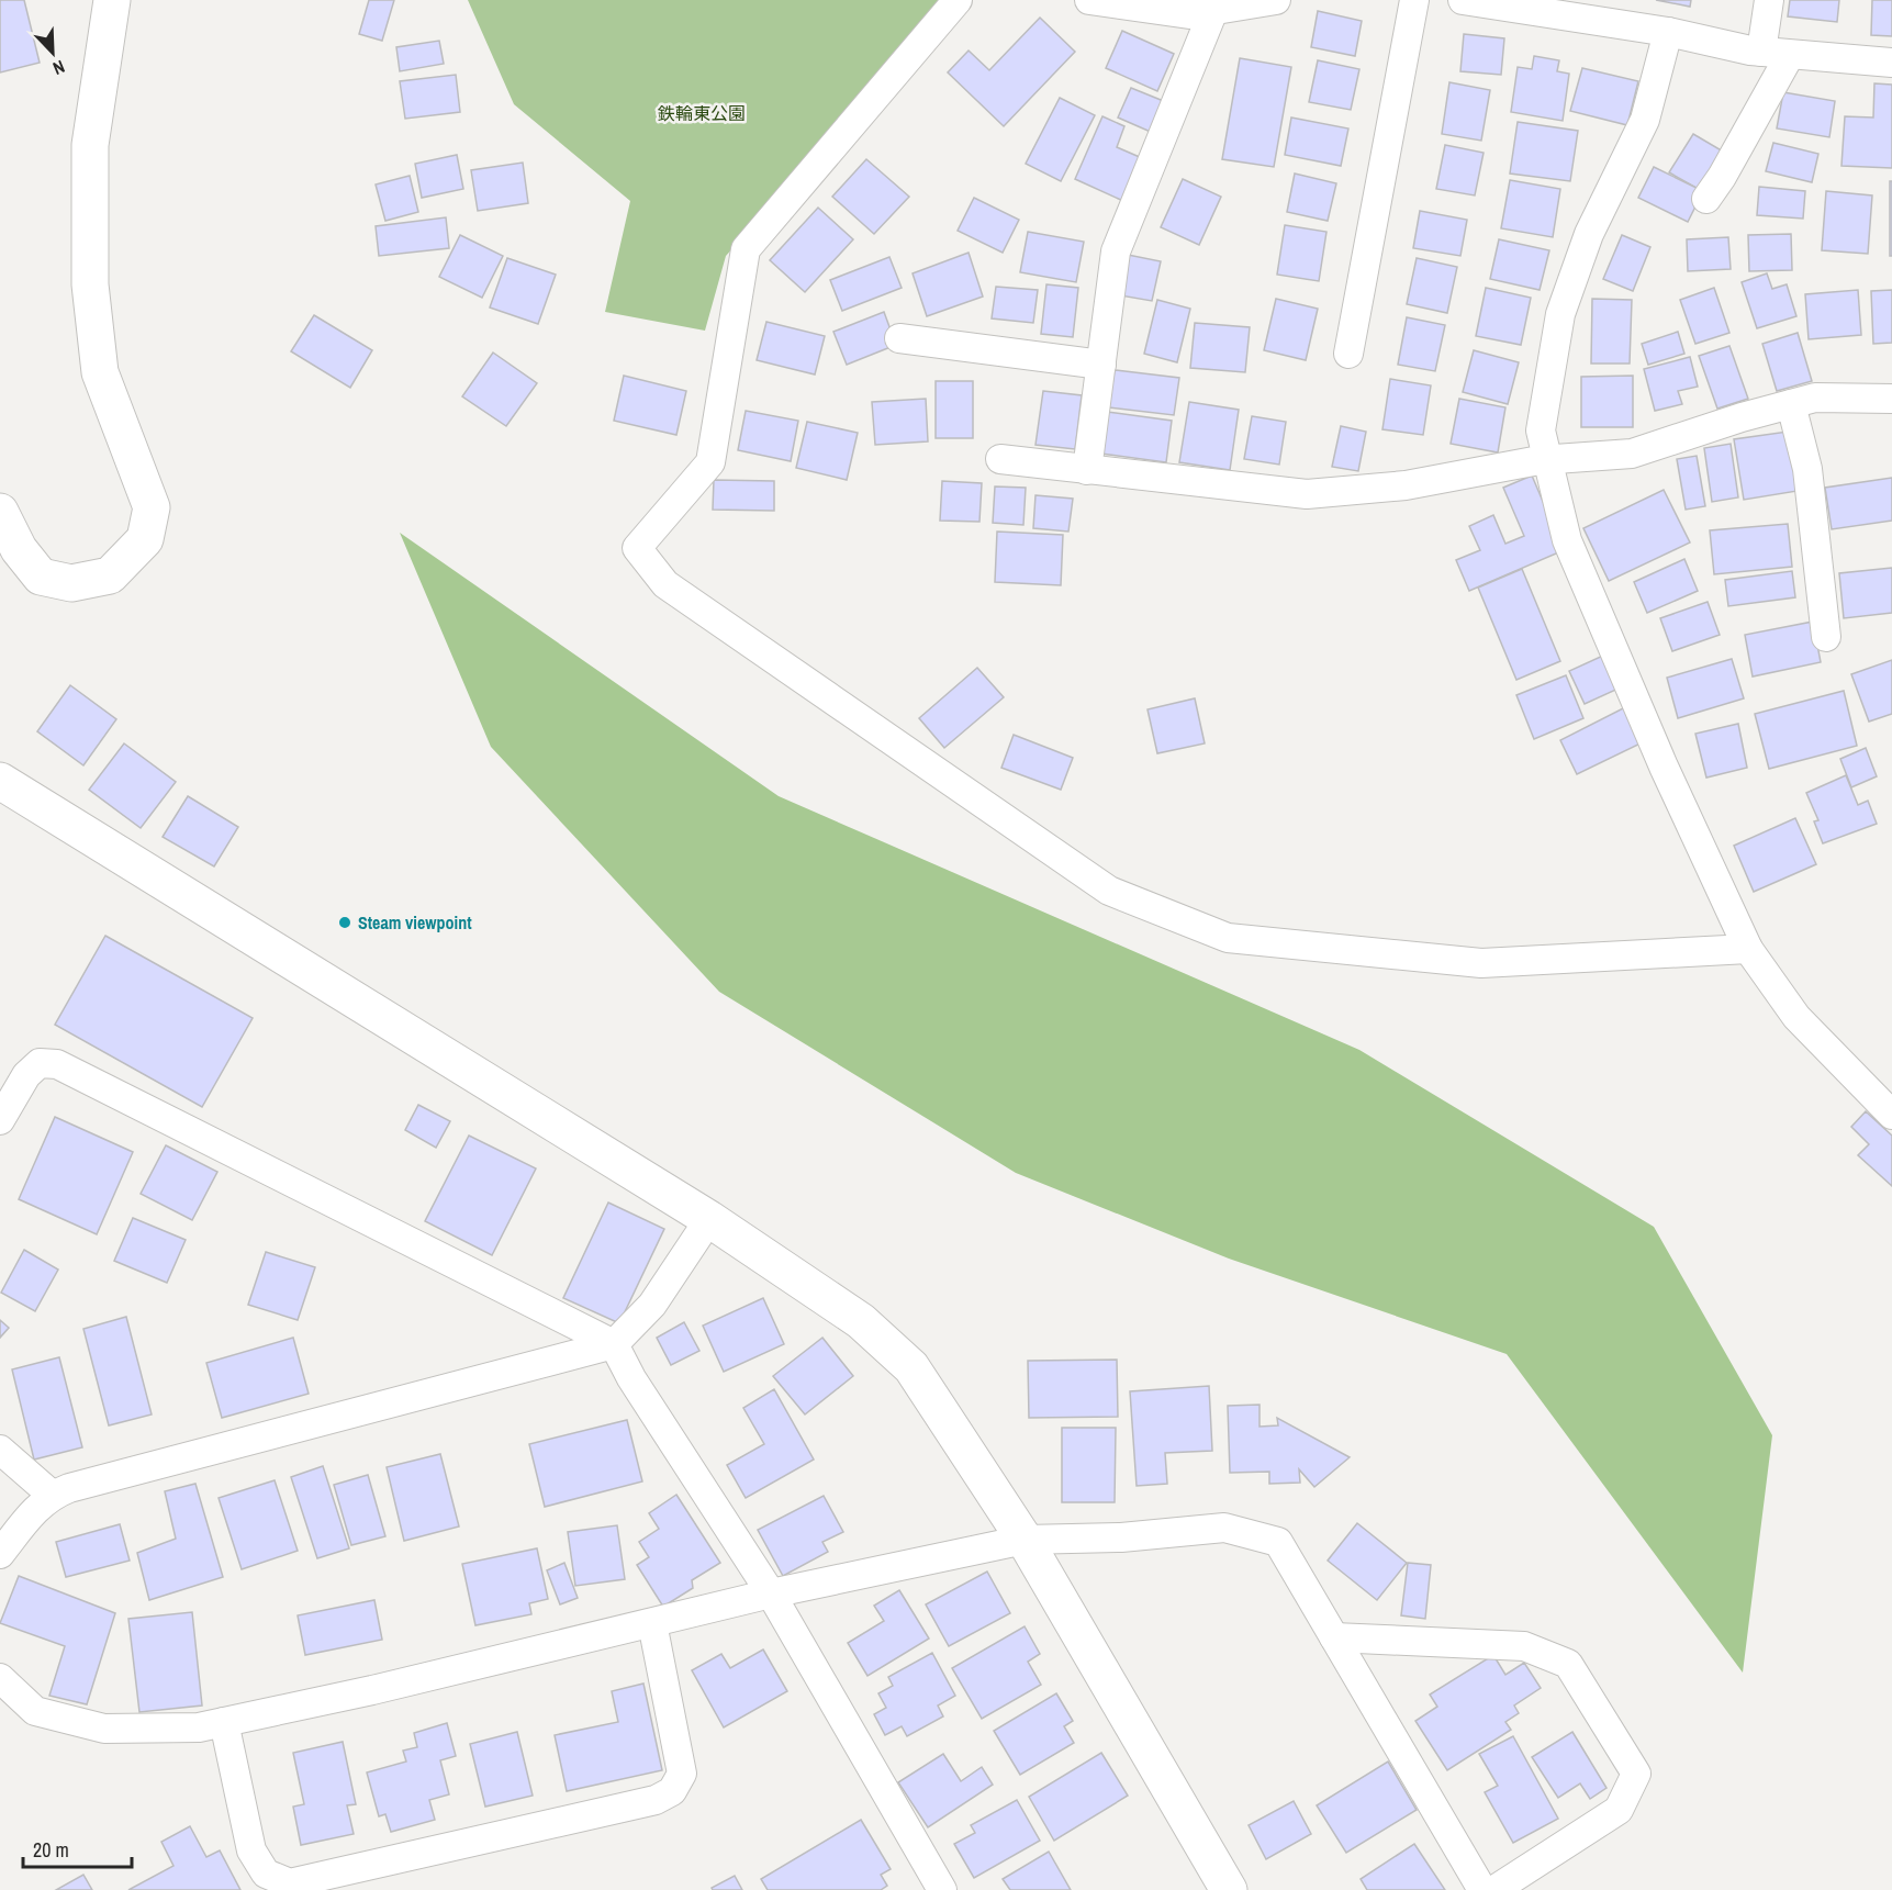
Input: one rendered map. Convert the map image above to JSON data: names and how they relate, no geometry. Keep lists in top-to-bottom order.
{
  "parks": ["鉄輪東公園"],
  "places": ["Steam viewpoint"],
  "scale_bar": "20 m",
  "north": "bottom right"
}
